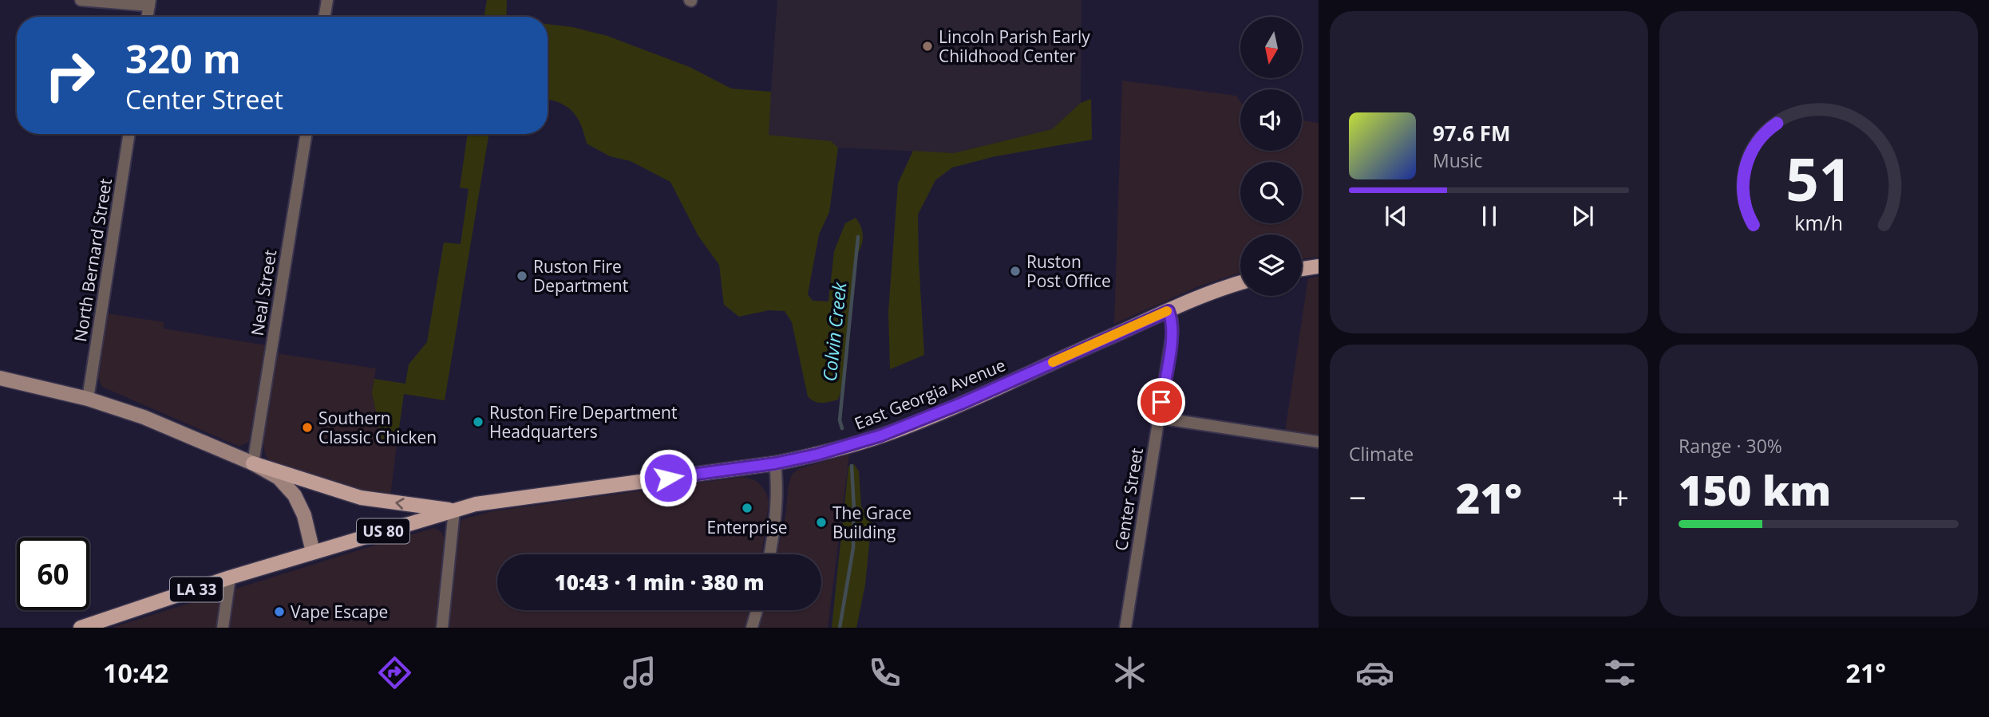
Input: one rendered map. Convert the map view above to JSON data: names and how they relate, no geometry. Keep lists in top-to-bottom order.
{
  "streets": {
    "main road": ["East Georgia Avenue", "US 80", "LA 33"],
    "street": ["North Bernard Street", "Neal Street", "Center Street"]
  },
  "crossings": [
    ["East Georgia Avenue", "Center Street"],
    ["East Georgia Avenue", "LA 33"]
  ],
  "water": ["Colvin Creek"],
  "places": [
    "Lincoln Parish Early Childhood Center",
    "Ruston Post Office",
    "Ruston Fire Department",
    "Ruston Fire Department Headquarters",
    "Southern Classic Chicken",
    "Enterprise",
    "The Grace Building",
    "Vape Escape"
  ],
  "north": "bottom",
  "page": {
    "turn": ["320 m", "Center Street"],
    "song": ["97.6 FM", "Music"],
    "tile": [
      "Climate",
      ["Range · 30%", "150 km"]
    ],
    "heat": ["−", "21°", "+"],
    "limit": "60",
    "trip": "10:43 · 1 min · 380 m",
    "tabs": ["10:42", "21°"],
    "gauge": ["51", "km/h"]
  }
}
